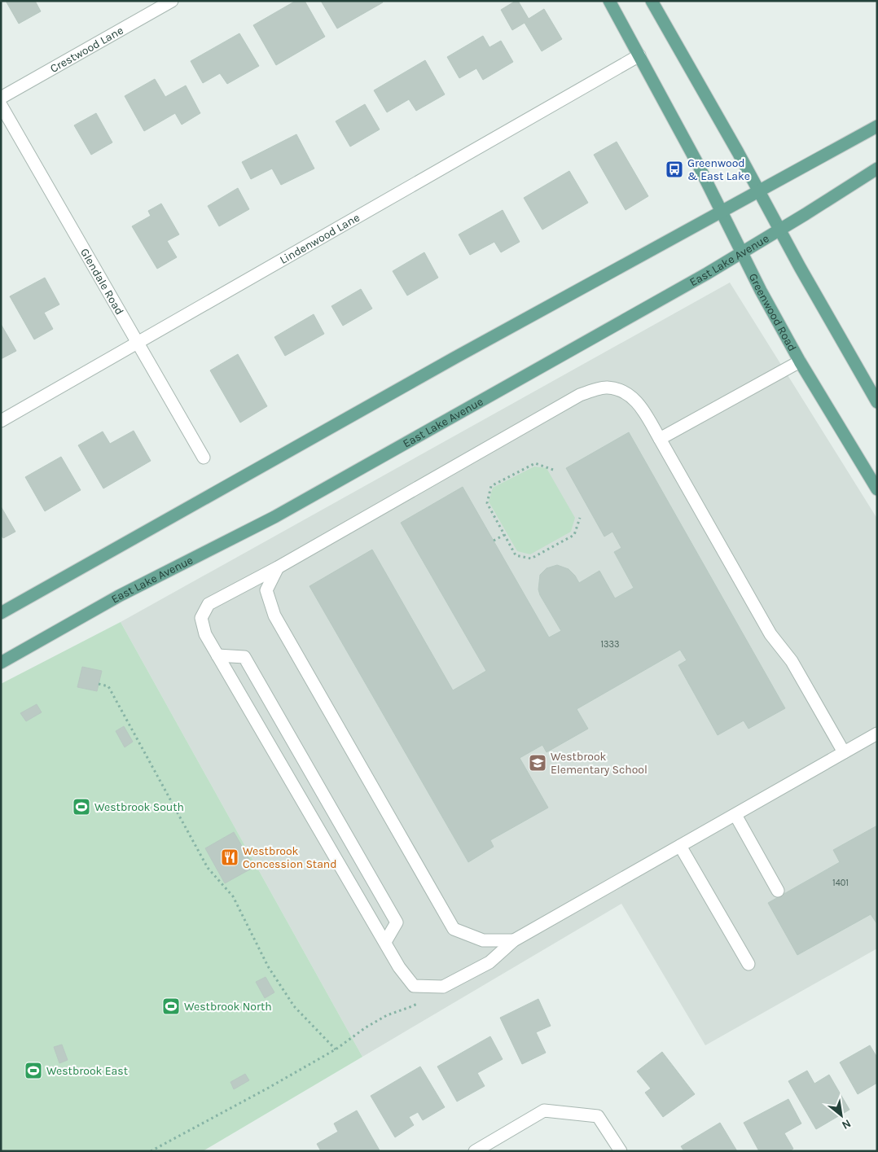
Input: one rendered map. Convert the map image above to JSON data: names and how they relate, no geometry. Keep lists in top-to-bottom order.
{
  "streets": {
    "main road": ["East Lake Avenue", "Greenwood Road"],
    "street": ["Crestwood Lane", "Lindenwood Lane", "Glendale Road"]
  },
  "crossings": [
    ["Lindenwood Lane", "Glendale Road"],
    ["Lindenwood Lane", "Greenwood Road"],
    ["East Lake Avenue", "Greenwood Road"]
  ],
  "places": {
    "bus stop": ["Greenwood & East Lake"],
    "school or university": ["Westbrook Elementary School"],
    "sports": ["Westbrook South", "Westbrook North", "Westbrook East"],
    "restaurant": ["Westbrook Concession Stand"]
  },
  "house_numbers": ["1333", "1401"],
  "north": "bottom right"
}
